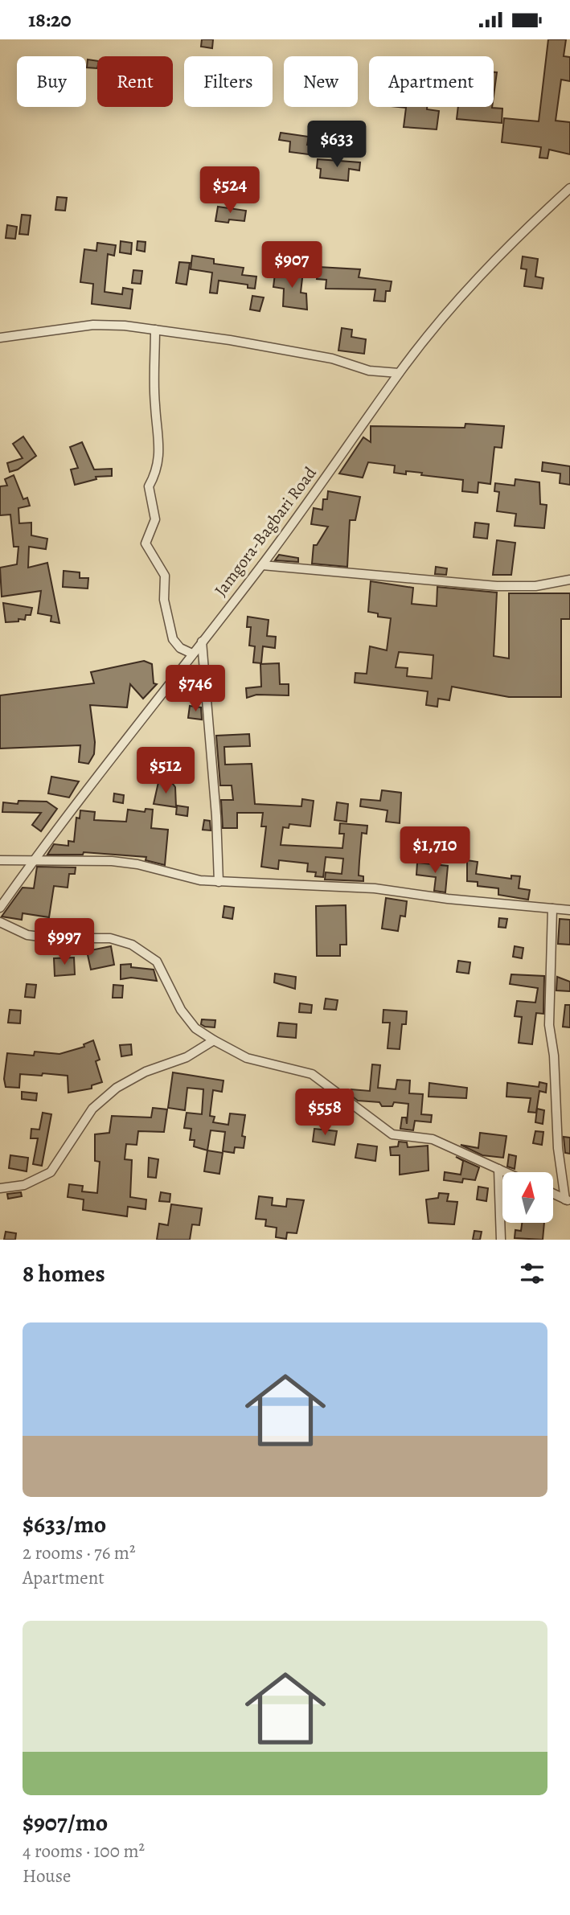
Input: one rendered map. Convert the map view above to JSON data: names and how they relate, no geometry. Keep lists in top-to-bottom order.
{
  "streets": {
    "street": ["Jamgora-Bagbari Road"]
  },
  "north": "top",
  "page": {
    "status": "18:20",
    "chip": [
      "Buy",
      "Rent",
      "Filters",
      "New",
      "Apartment"
    ],
    "price": [
      "$633",
      "$524",
      "$907",
      "$746",
      "$512",
      "$1,710",
      "$997",
      "$558"
    ],
    "heading": "8 homes",
    "list": [
      {
        "name": "$633/mo",
        "note": "2 rooms · 76 m² · Apartment"
      },
      {
        "name": "$907/mo",
        "note": "4 rooms · 100 m² · House"
      }
    ]
  }
}
